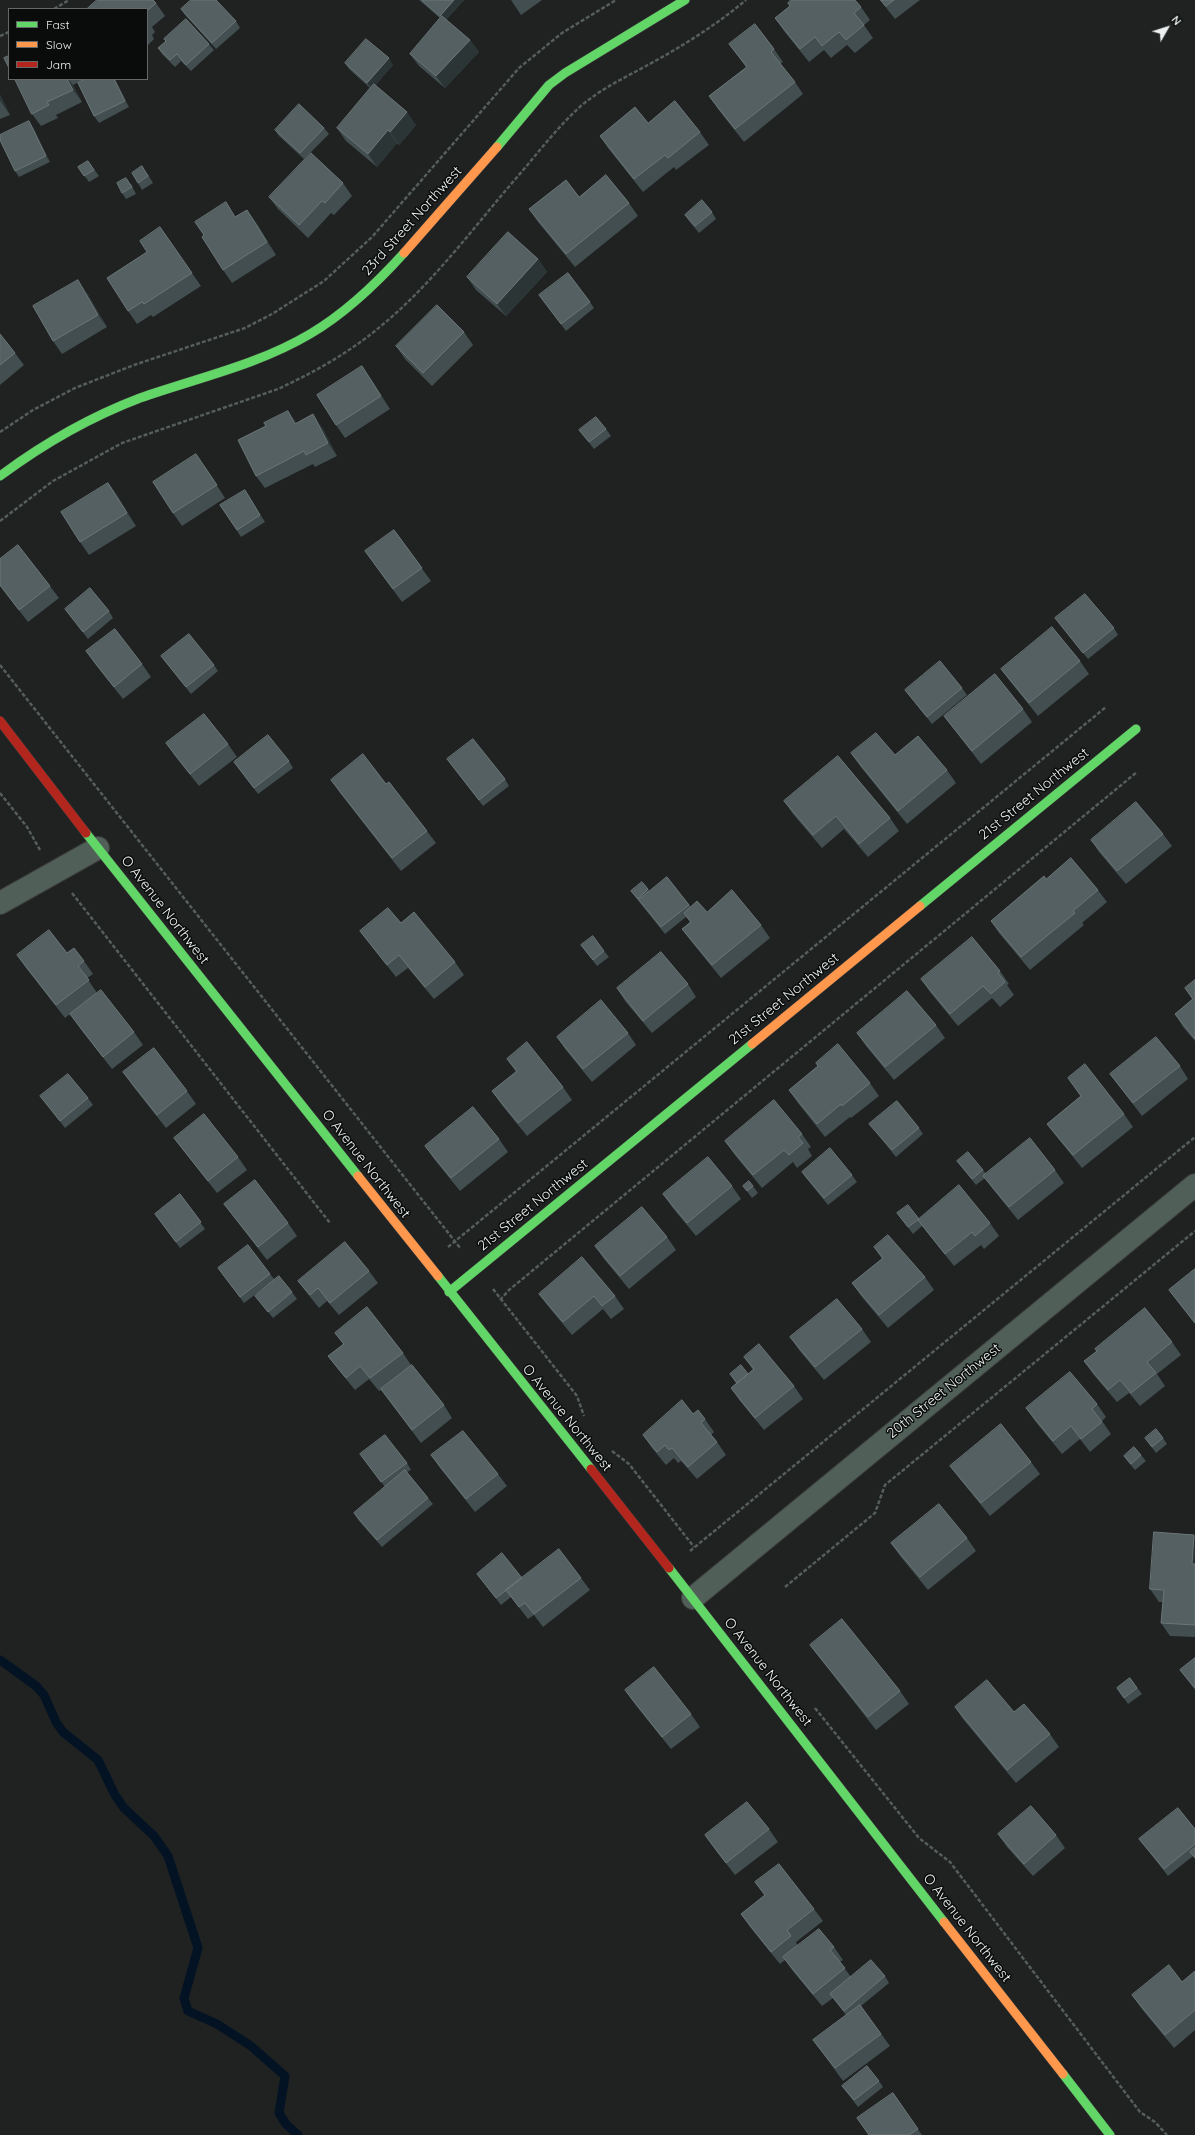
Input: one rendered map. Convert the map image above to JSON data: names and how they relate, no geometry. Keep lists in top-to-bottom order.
{
  "streets": {
    "street": [
      "23rd Street Northwest",
      "21st Street Northwest",
      "O Avenue Northwest",
      "20th Street Northwest"
    ]
  },
  "crossings": [
    ["21st Street Northwest", "O Avenue Northwest"],
    ["O Avenue Northwest", "20th Street Northwest"]
  ],
  "legend": ["Fast", "Slow", "Jam"],
  "north": "top right"
}
